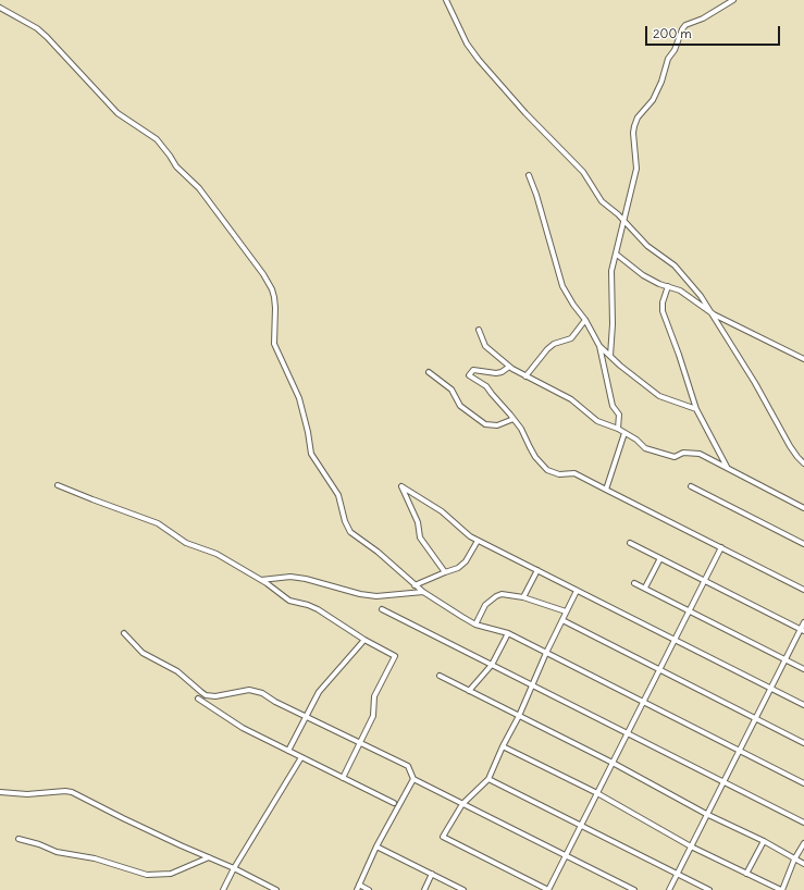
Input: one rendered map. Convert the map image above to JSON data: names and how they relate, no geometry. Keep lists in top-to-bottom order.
{
  "scale_bar": "200 m"
}
